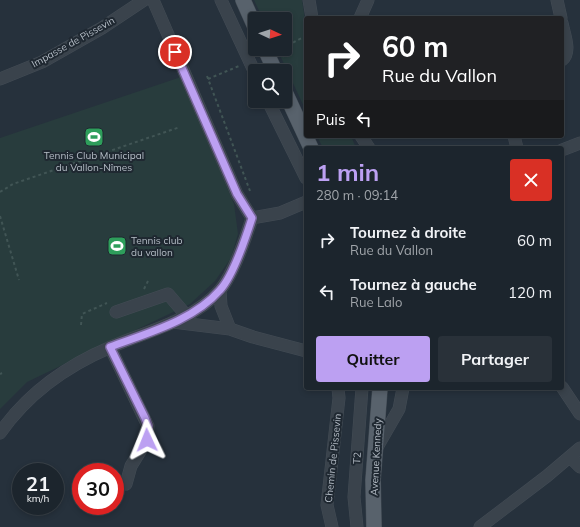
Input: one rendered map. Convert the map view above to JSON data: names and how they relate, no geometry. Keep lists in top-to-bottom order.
{
  "streets": {
    "main road": ["Avenue Kennedy"],
    "street": ["Impasse de Pissevin", "Chemin de Pissevin", "T2"]
  },
  "places": {
    "sports": ["Tennis Club Municipal du Vallon-Nîmes", "Tennis club du vallon"]
  },
  "north": "right",
  "page": {
    "turn": ["60 m", "Rue du Vallon"],
    "then": "Puis",
    "heading": ["1 min", "280 m · 09:14"],
    "list": [
      {
        "name": "Tournez à droite",
        "note": "Rue du Vallon",
        "value": "60 m"
      },
      {
        "name": "Tournez à gauche",
        "note": "Rue Lalo",
        "value": "120 m"
      }
    ],
    "buttons": ["Quitter", "Partager"],
    "speed": "21 km/h",
    "limit": "30"
  }
}
